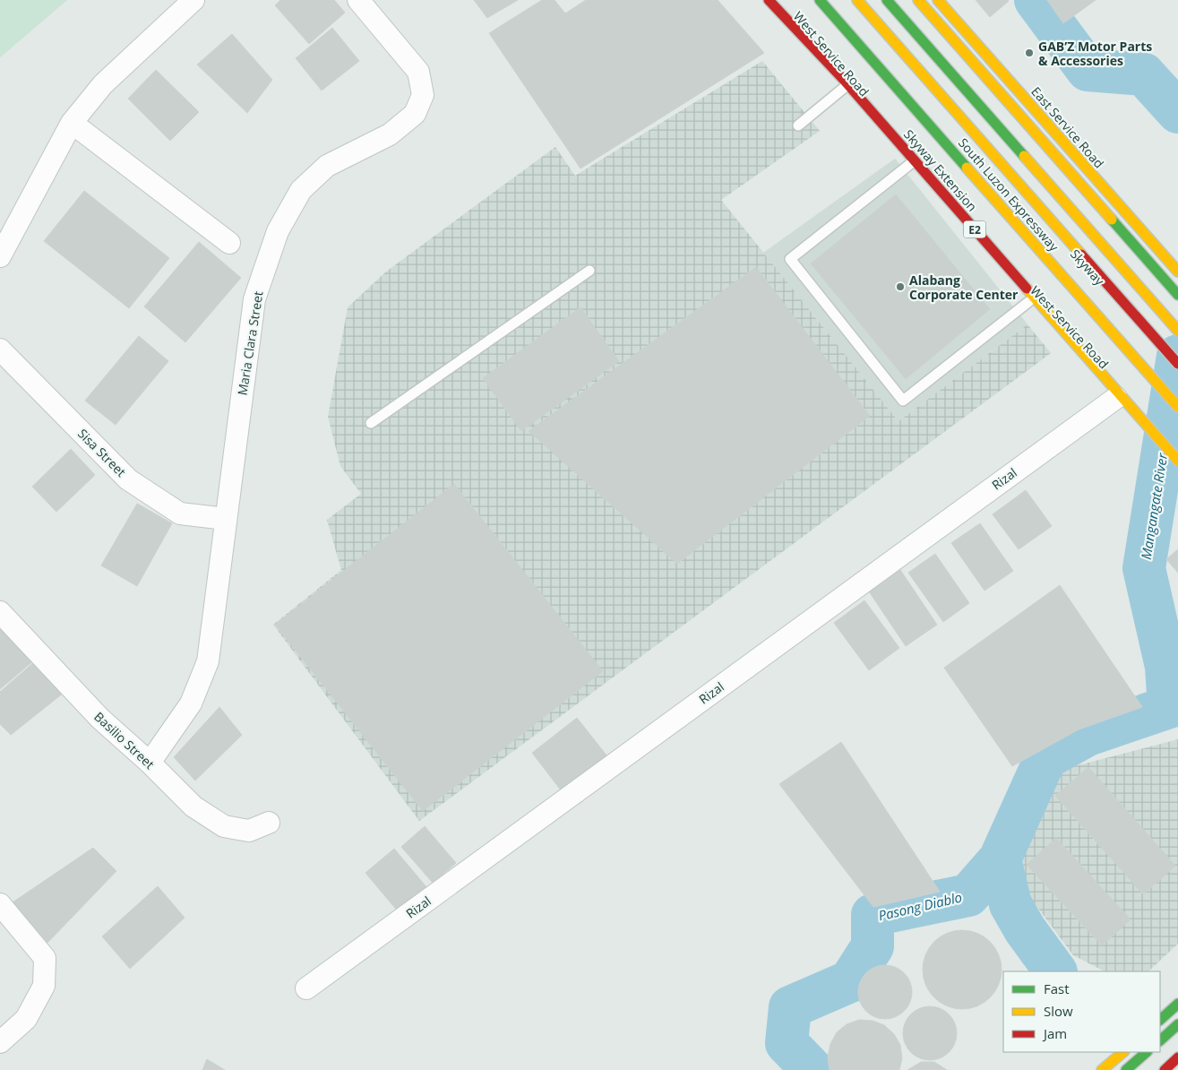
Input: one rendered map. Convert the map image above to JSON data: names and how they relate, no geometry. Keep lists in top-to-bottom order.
{
  "streets": {
    "main road": [
      "West Service Road",
      "East Service Road",
      "Skyway Extension",
      "South Luzon Expressway",
      "E2",
      "Skyway"
    ],
    "street": [
      "Maria Clara Street",
      "Sisa Street",
      "Rizal",
      "Basilio Street"
    ]
  },
  "crossings": [
    ["West Service Road", "Skyway Extension"],
    ["West Service Road", "Rizal"],
    ["Maria Clara Street", "Sisa Street"],
    ["Maria Clara Street", "Basilio Street"]
  ],
  "water": ["Mangangate River", "Pasong Diablo"],
  "places": ["GAB’Z Motor Parts & Accessories", "Alabang Corporate Center"],
  "legend": ["Fast", "Slow", "Jam"]
}
